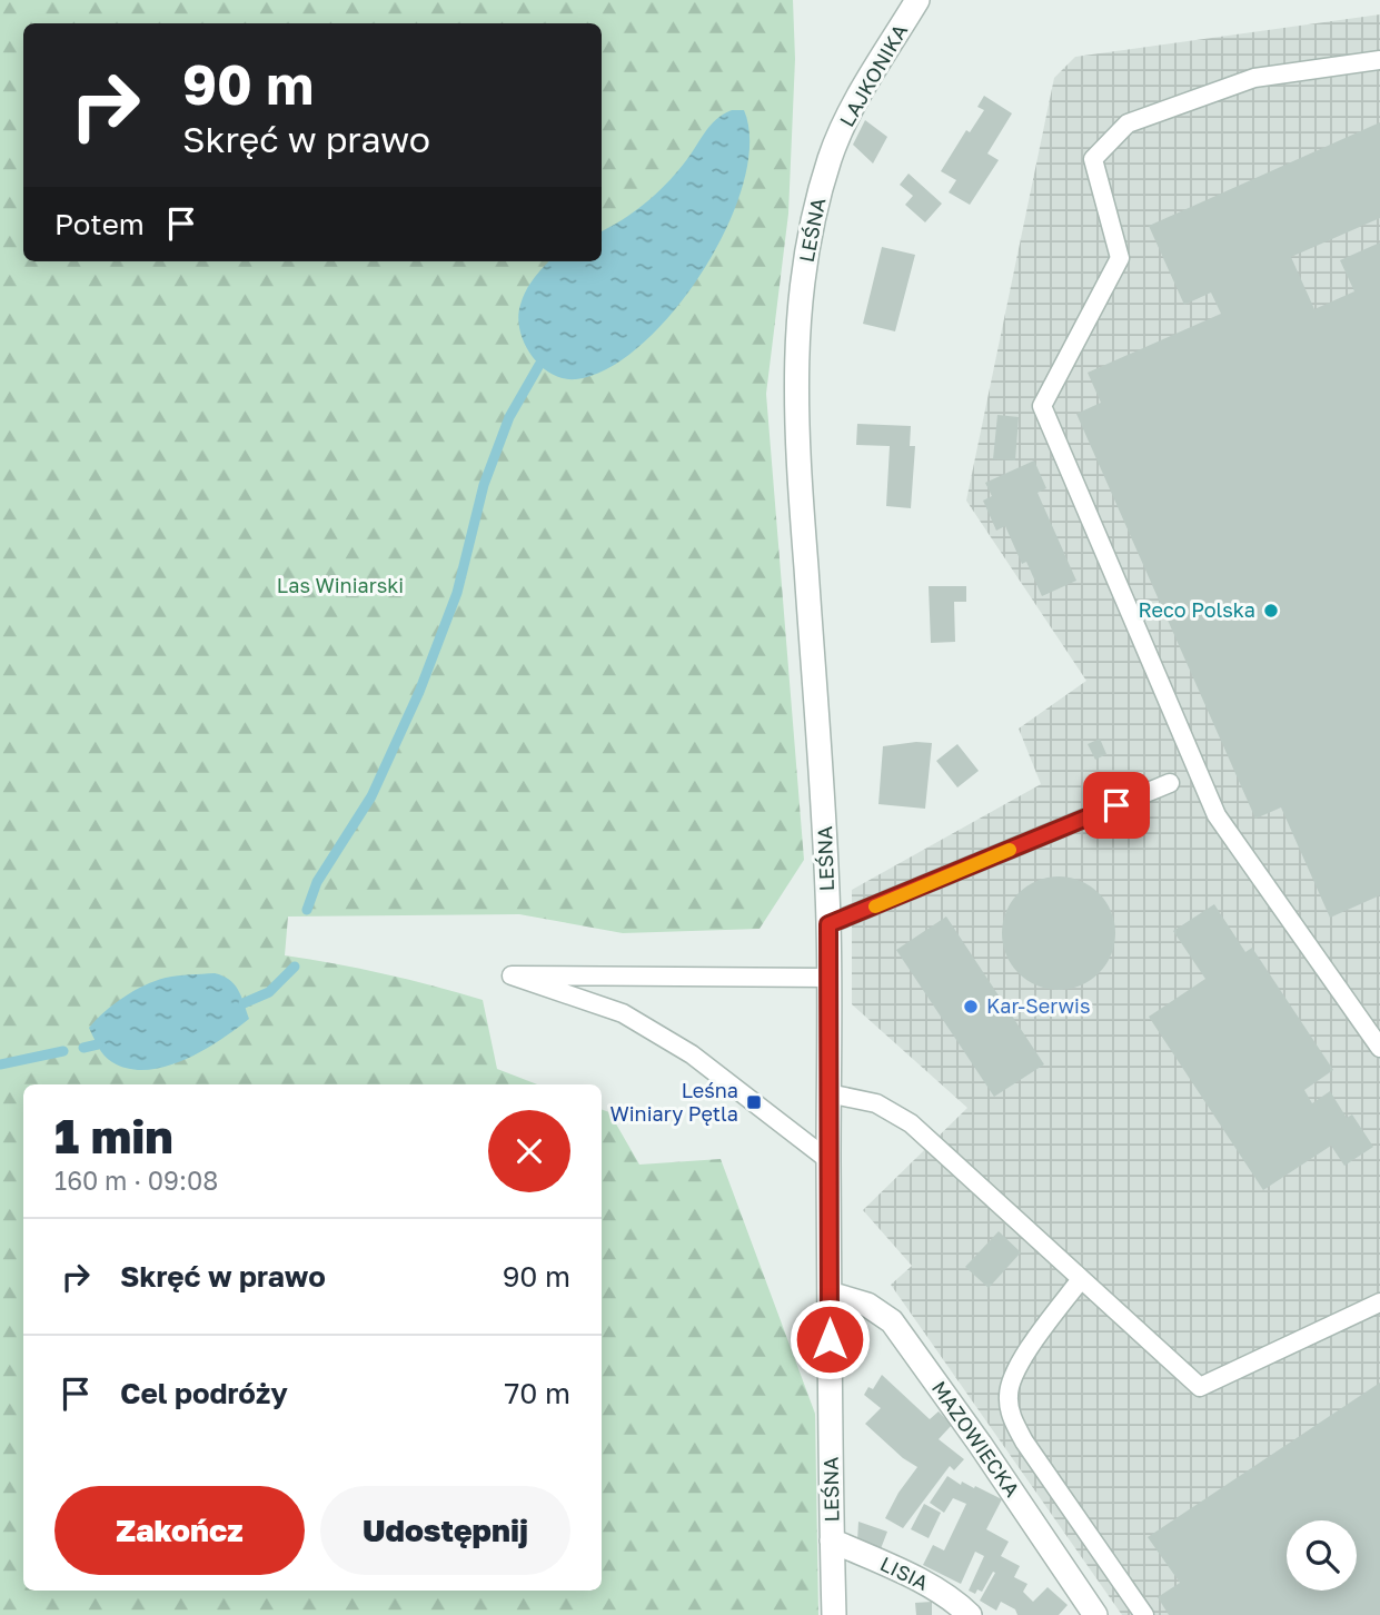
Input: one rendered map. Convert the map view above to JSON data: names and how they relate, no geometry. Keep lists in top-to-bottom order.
{
  "streets": {
    "street": [
      "LAJKONIKA",
      "LEŚNA",
      "MAZOWIECKA",
      "LISIA"
    ]
  },
  "crossings": [
    ["LAJKONIKA", "LEŚNA"],
    ["LEŚNA", "MAZOWIECKA"],
    ["LEŚNA", "LISIA"]
  ],
  "parks": ["Las Winiarski"],
  "places": {
    "other": ["Reco Polska", "Kar-Serwis"],
    "transit": ["Leśna Winiary Pętla"]
  },
  "page": {
    "turn": ["90 m", "Skręć w prawo"],
    "then": "Potem",
    "heading": ["1 min", "160 m · 09:08"],
    "list": [
      {
        "name": "Skręć w prawo",
        "value": "90 m"
      },
      {
        "name": "Cel podróży",
        "value": "70 m"
      }
    ],
    "buttons": ["Zakończ", "Udostępnij"]
  }
}
